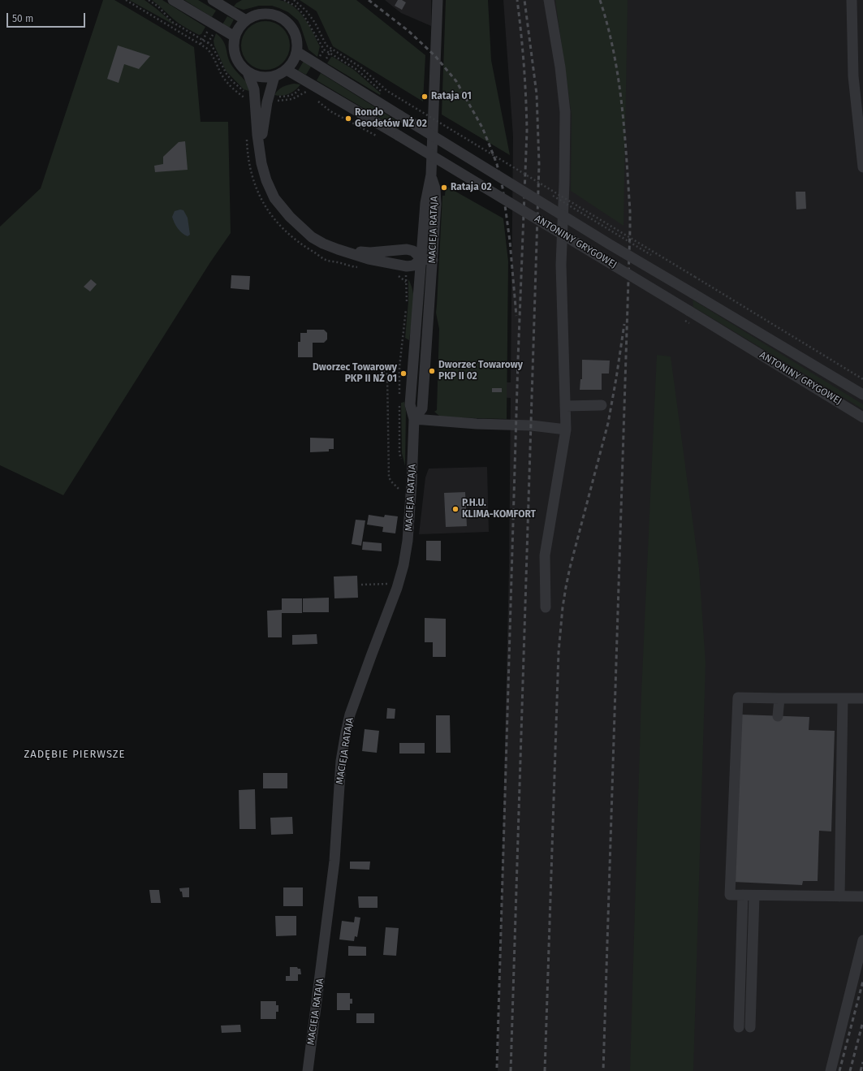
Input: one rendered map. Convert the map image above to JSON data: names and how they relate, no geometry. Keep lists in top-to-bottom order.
{
  "streets": {
    "street": ["MACIEJA RATAJA", "ANTONINY GRYGOWEJ"]
  },
  "districts": ["ZADĘBIE PIERWSZE"],
  "places": [
    "Rataja 01",
    "Rondo Geodetów NŻ 02",
    "Rataja 02",
    "Dworzec Towarowy PKP II 02",
    "Dworzec Towarowy PKP II NŻ 01",
    "P.H.U. KLIMA-KOMFORT"
  ],
  "scale_bar": "50 m"
}
